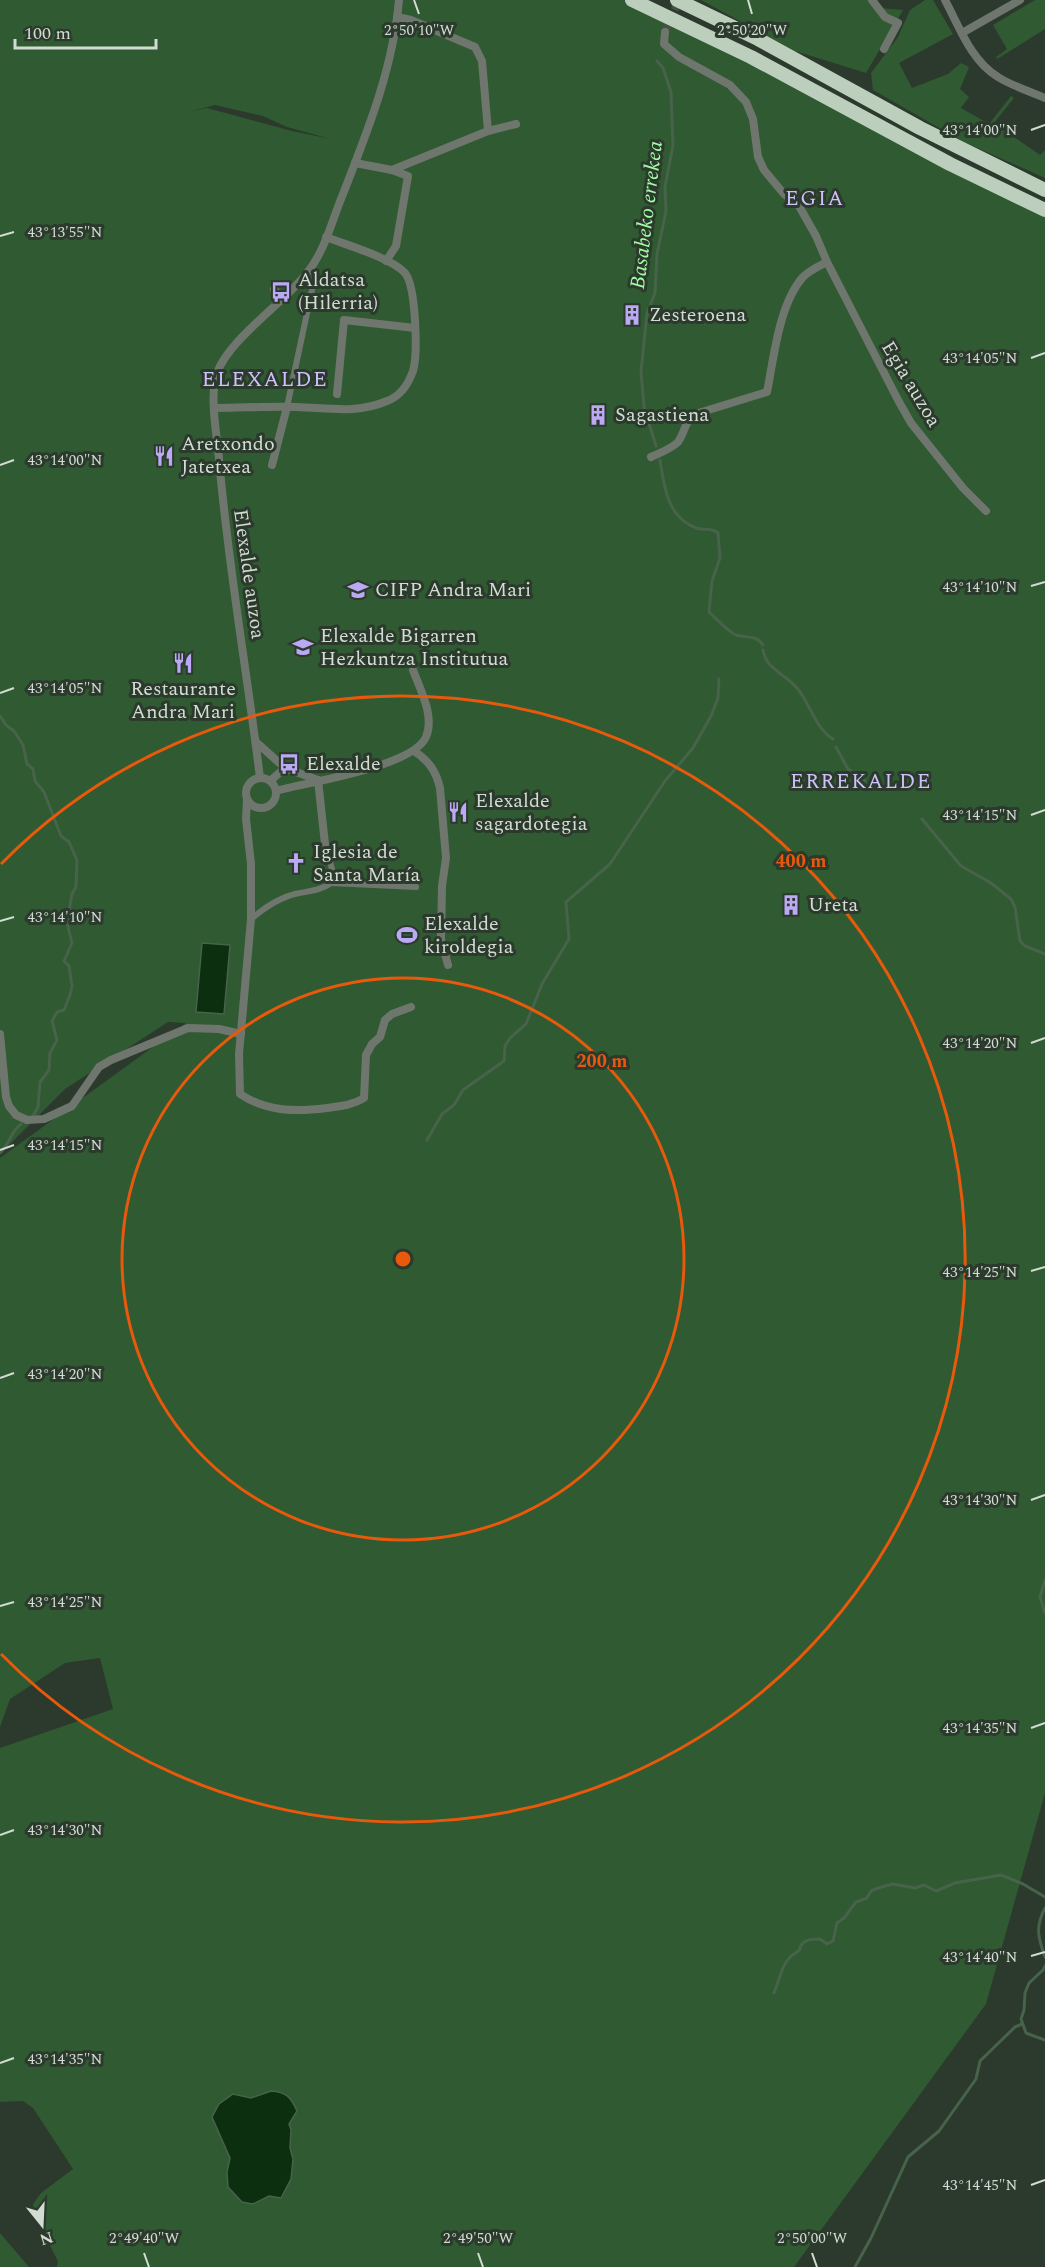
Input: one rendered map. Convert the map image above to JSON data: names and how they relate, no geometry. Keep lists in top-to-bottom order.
{
  "streets": {
    "street": ["Egia auzoa", "Elexalde auzoa"]
  },
  "districts": ["EGIA", "ELEXALDE", "ERREKALDE"],
  "water": ["Basabeko errekea"],
  "places": {
    "bus stop": ["Aldatsa (Hilerria)", "Elexalde"],
    "building": ["Zesteroena", "Sagastiena", "Ureta"],
    "restaurant": ["Aretxondo Jatetxea", "Restaurante Andra Mari", "Elexalde sagardotegia"],
    "school or university": ["CIFP Andra Mari", "Elexalde Bigarren Hezkuntza Institutua"],
    "church": ["Iglesia de Santa María"],
    "sports": ["Elexalde kiroldegia"]
  },
  "scale_bar": "100 m",
  "north": "bottom",
  "coordinates": [
    "2°50'10\"W",
    "2°50'20\"W",
    "43°14'00\"N",
    "43°13'55\"N",
    "43°14'05\"N",
    "43°14'10\"N",
    "43°14'15\"N",
    "43°14'20\"N",
    "43°14'25\"N",
    "43°14'30\"N",
    "43°14'35\"N",
    "43°14'40\"N",
    "43°14'45\"N",
    "2°49'40\"W",
    "2°49'50\"W",
    "2°50'00\"W"
  ],
  "rings": ["400 m", "200 m"]
}
